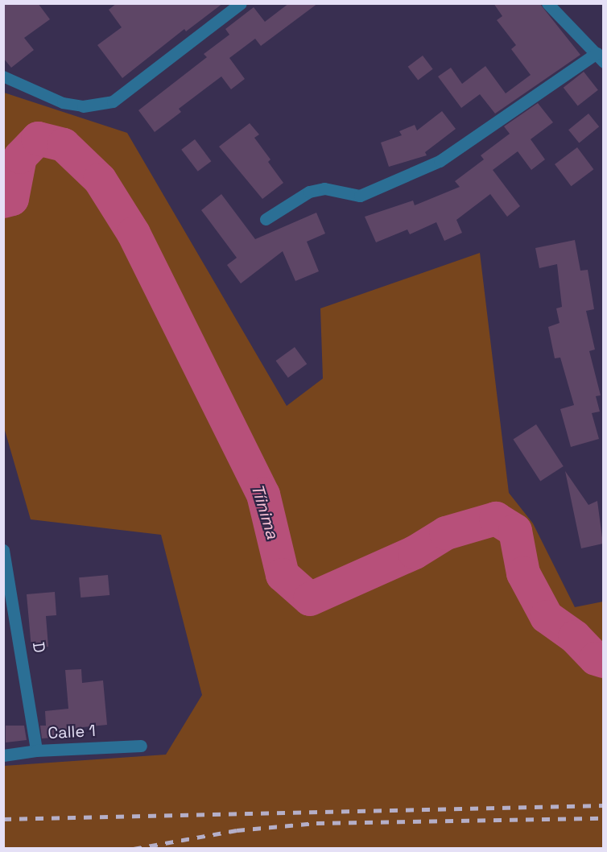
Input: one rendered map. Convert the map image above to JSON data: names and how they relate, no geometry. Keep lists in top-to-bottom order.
{
  "streets": {
    "street": ["D", "Calle 1"]
  },
  "crossings": [
    ["D", "Calle 1"]
  ],
  "water": ["Tíinima"]
}
